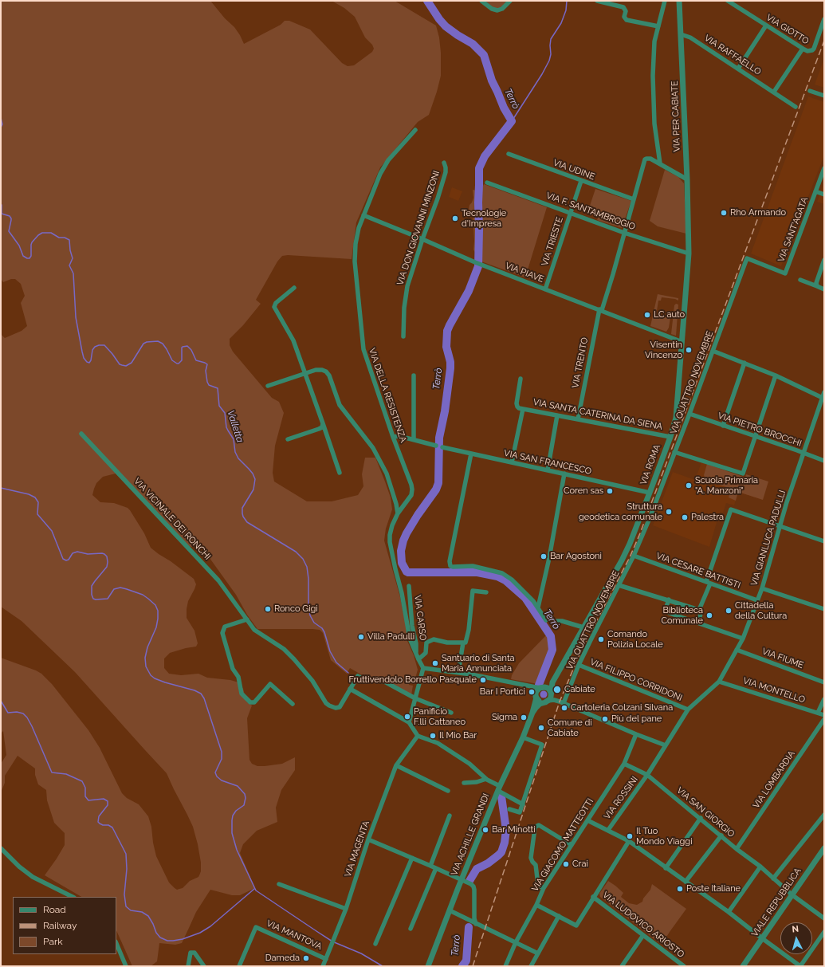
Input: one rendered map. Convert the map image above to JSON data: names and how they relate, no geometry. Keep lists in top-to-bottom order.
{
  "streets": {
    "street": [
      "VIA GIOTTO",
      "VIA RAFFAELLO",
      "VIA PER CABIATE",
      "VIA UDINE",
      "VIA F. SANTAMBROGIO",
      "VIA DON GIOVANNI MINZONI",
      "VIA SANT'AGATA",
      "VIA TRIESTE",
      "VIA PIAVE",
      "VIA TRENTO",
      "VIA QUATTRO NOVEMBRE",
      "VIA DELLA RESISTENZA",
      "VIA SANTA CATERINA DA SIENA",
      "VIA PIETRO BROCCHI",
      "VIA SAN FRANCESCO",
      "VIA ROMA",
      "VIA VICINALE DEI RONCHI",
      "VIA GIANLUCA PADULLI",
      "VIA CESARE BATTISTI",
      "VIA CARSO",
      "VIA FIUME",
      "VIA FILIPPO CORRIDONI",
      "VIA MONTELLO",
      "VIA LOMBARDIA",
      "VIA ROSSINI",
      "VIA SAN GIORGIO",
      "VIA ACHILLE GRANDI",
      "VIA GIACOMO MATTEOTTI",
      "VIA MAGENTA",
      "VIALE REPUBBLICA",
      "VIA LUDOVICO ARIOSTO",
      "VIA MANTOVA"
    ]
  },
  "crossings": [
    ["VIA RAFFAELLO", "VIA PER CABIATE"],
    ["VIA PER CABIATE", "VIA ROMA"],
    ["VIA UDINE", "VIA TRIESTE"],
    ["VIA UDINE", "VIA TRENTO"],
    ["VIA F. SANTAMBROGIO", "VIA TRIESTE"],
    ["VIA F. SANTAMBROGIO", "VIA TRENTO"],
    ["VIA F. SANTAMBROGIO", "VIA ROMA"],
    ["VIA DON GIOVANNI MINZONI", "VIA PIAVE"],
    ["VIA SANT'AGATA", "VIA QUATTRO NOVEMBRE"],
    ["VIA TRIESTE", "VIA PIAVE"],
    ["VIA PIAVE", "VIA TRENTO"],
    ["VIA PIAVE", "VIA DELLA RESISTENZA"],
    ["VIA PIAVE", "VIA ROMA"],
    ["VIA TRENTO", "VIA SANTA CATERINA DA SIENA"],
    ["VIA QUATTRO NOVEMBRE", "VIA PIETRO BROCCHI"],
    ["VIA QUATTRO NOVEMBRE", "VIA CESARE BATTISTI"],
    ["VIA QUATTRO NOVEMBRE", "VIA FILIPPO CORRIDONI"],
    ["VIA DELLA RESISTENZA", "VIA CARSO"],
    ["VIA SANTA CATERINA DA SIENA", "VIA ROMA"],
    ["VIA PIETRO BROCCHI", "VIA GIANLUCA PADULLI"],
    ["VIA SAN FRANCESCO", "VIA ROMA"],
    ["VIA ROMA", "VIA ACHILLE GRANDI"],
    ["VIA GIANLUCA PADULLI", "VIA CESARE BATTISTI"],
    ["VIA GIANLUCA PADULLI", "VIA FIUME"],
    ["VIA GIANLUCA PADULLI", "VIA FILIPPO CORRIDONI"],
    ["VIA GIANLUCA PADULLI", "VIA MONTELLO"],
    ["VIA GIANLUCA PADULLI", "VIA ROSSINI"],
    ["VIA GIANLUCA PADULLI", "VIA SAN GIORGIO"],
    ["VIA LOMBARDIA", "VIA SAN GIORGIO"],
    ["VIA ROSSINI", "VIA SAN GIORGIO"],
    ["VIA SAN GIORGIO", "VIA GIACOMO MATTEOTTI"],
    ["VIA SAN GIORGIO", "VIALE REPUBBLICA"],
    ["VIA MAGENTA", "VIA MANTOVA"]
  ],
  "water": ["Terrò", "Valletta"],
  "places": [
    "Rho Armando",
    "Tecnologie d'Impresa",
    "LC auto",
    "Visentin Vincenzo",
    "Scuola Primaria \"A. Manzoni\"",
    "Coren sas",
    "Struttura geodetica comunale",
    "Palestra",
    "Bar Agostoni",
    "Ronco Gigi",
    "Cittadella della Cultura",
    "Biblioteca Comunale",
    "Villa Padulli",
    "Comando Polizia Locale",
    "Santuario di Santa Maria Annunciata",
    "Fruttivendolo Borrello Pasquale",
    "Cabiate",
    "Bar I Portici",
    "Cartoleria Colzani Silvana",
    "Panificio F.lli Cattaneo",
    "Sigma",
    "Più del pane",
    "Comune di Cabiate",
    "Il Mio Bar",
    "Bar Minotti",
    "Il Tuo Mondo Viaggi",
    "Crai",
    "Poste Italiane",
    "Dameda"
  ],
  "legend": ["Road", "Railway", "Park"],
  "north": "top"
}
